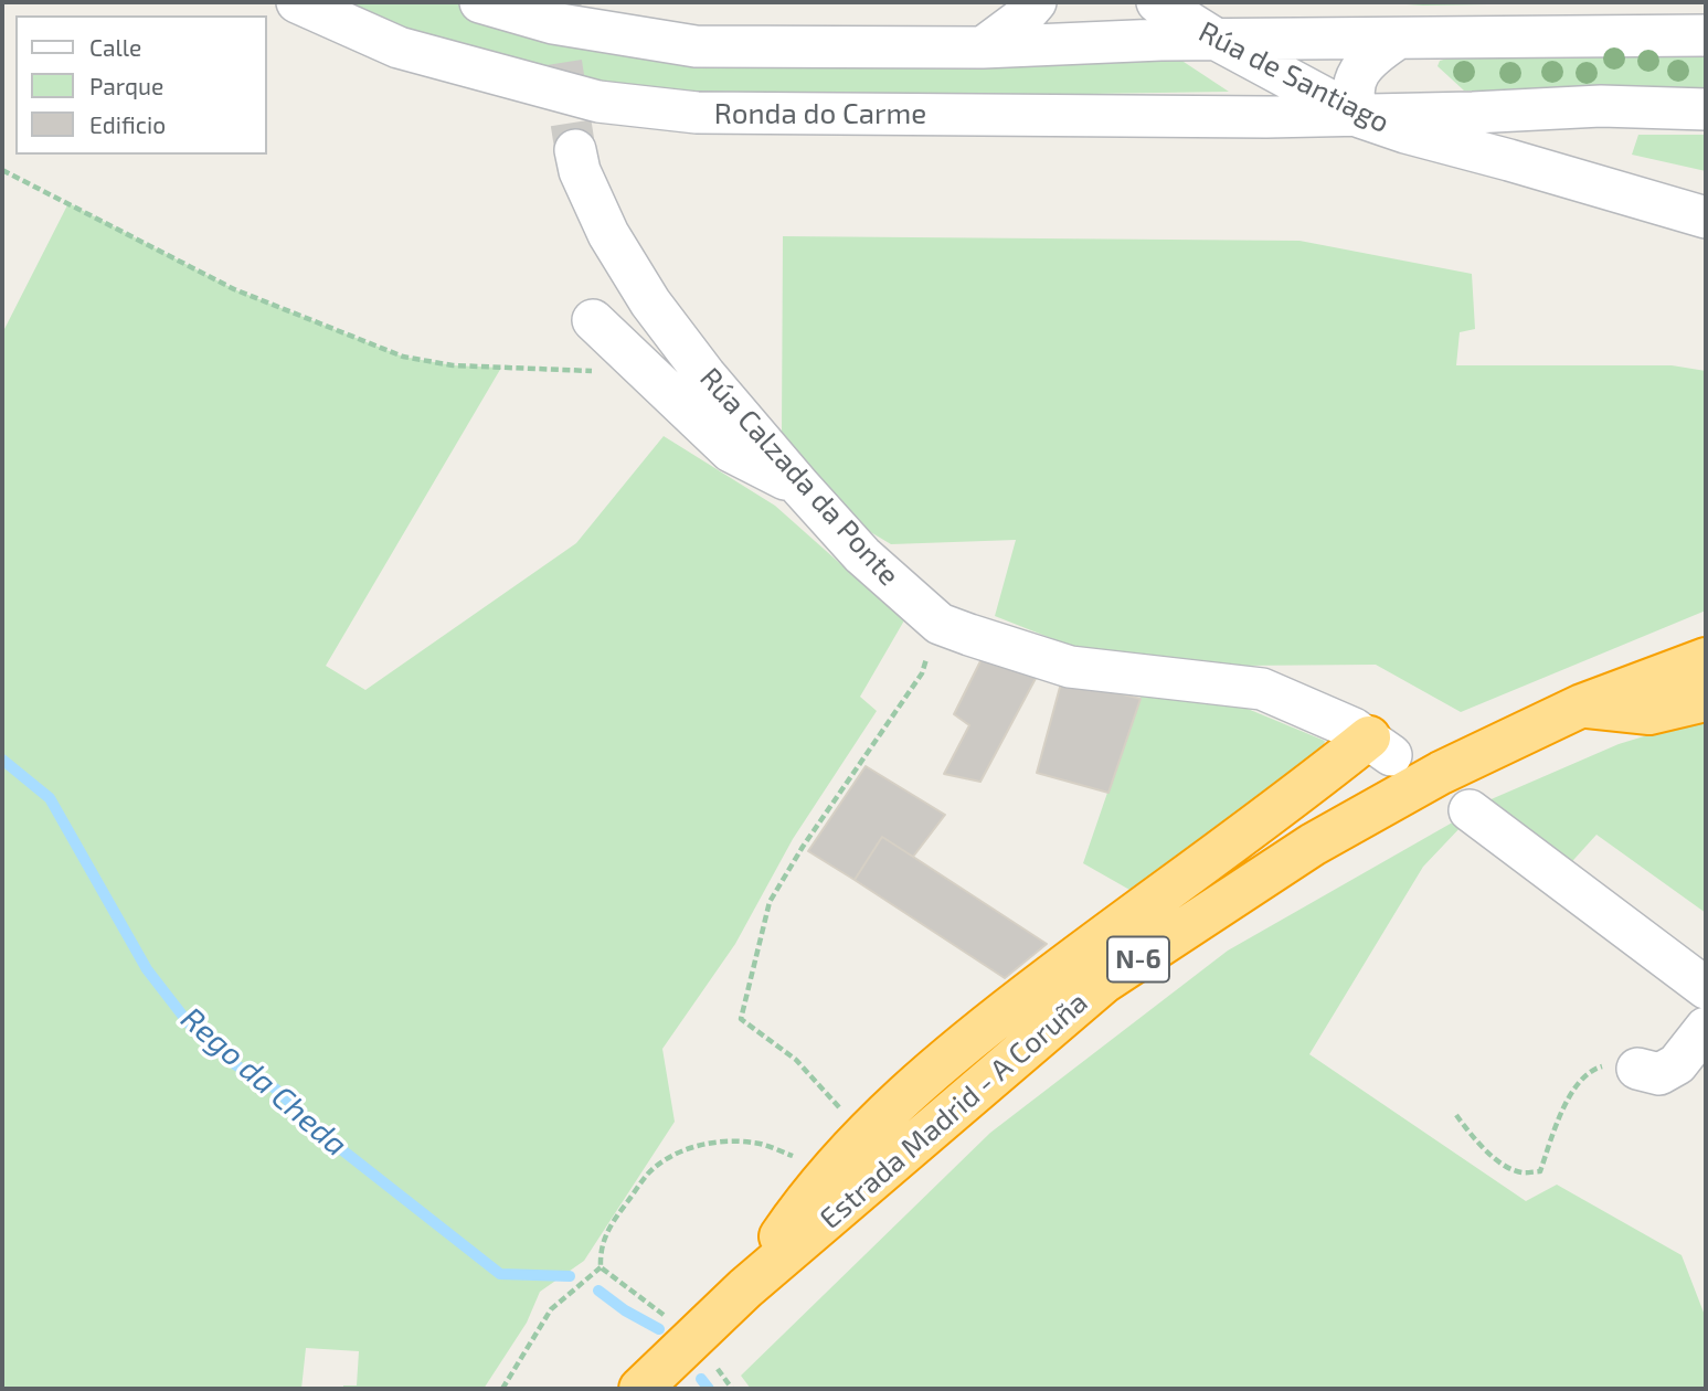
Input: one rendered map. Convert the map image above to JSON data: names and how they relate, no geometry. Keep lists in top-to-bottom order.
{
  "streets": {
    "highway": ["N-6", "Estrada Madrid - A Coruña"],
    "street": ["Rúa de Santiago", "Ronda do Carme", "Rúa Calzada da Ponte"]
  },
  "crossings": [
    ["Rúa de Santiago", "Ronda do Carme"]
  ],
  "water": ["Rego da Cheda"],
  "legend": ["Calle", "Parque", "Edificio"]
}
